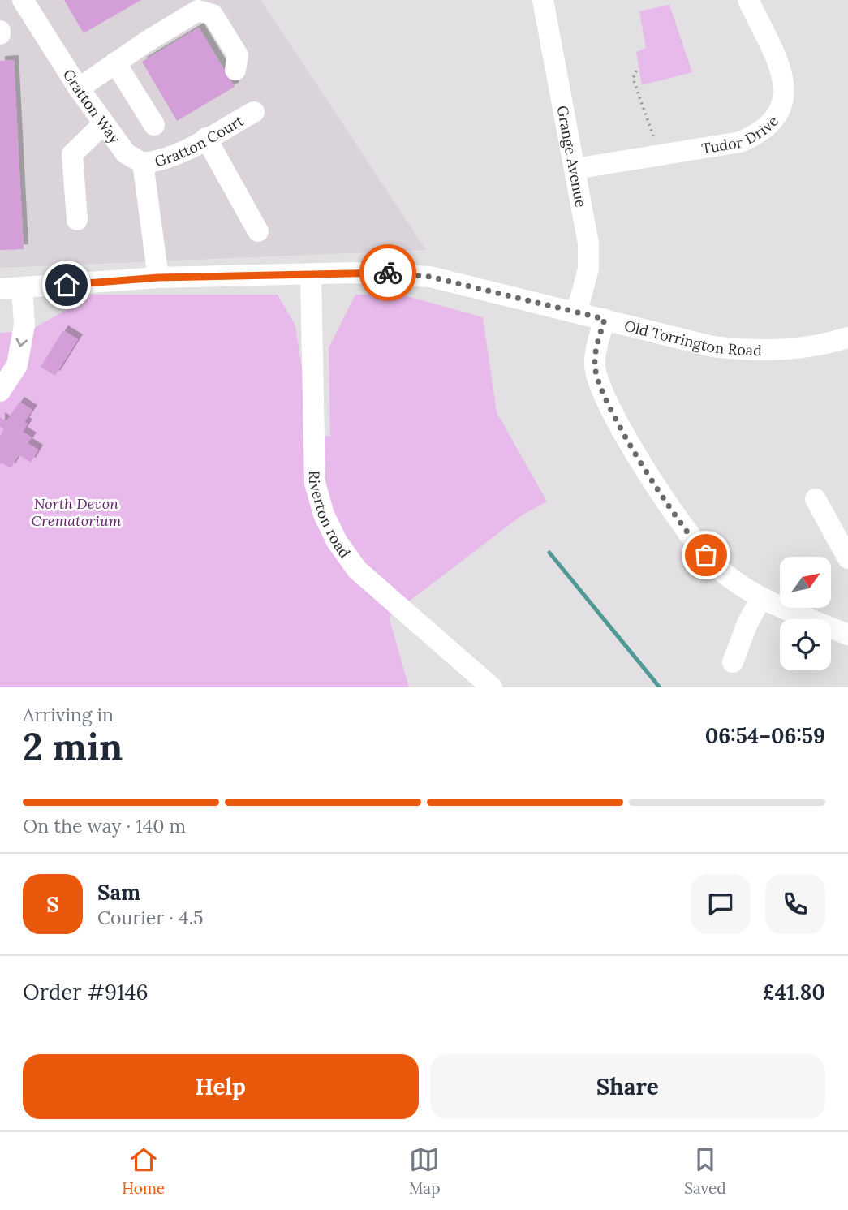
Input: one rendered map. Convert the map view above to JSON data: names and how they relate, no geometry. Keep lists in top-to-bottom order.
{
  "streets": {
    "street": [
      "Gratton Way",
      "Tudor Drive",
      "Gratton Court",
      "Grange Avenue",
      "Old Torrington Road",
      "Riverton road"
    ]
  },
  "crossings": [
    ["Gratton Way", "Gratton Court"],
    ["Tudor Drive", "Grange Avenue"],
    ["Grange Avenue", "Old Torrington Road"],
    ["Old Torrington Road", "Riverton road"]
  ],
  "parks": ["North Devon Crematorium"],
  "north": "top right",
  "page": {
    "heading": ["2 min", "Arriving in", "06:54–06:59"],
    "panel": [
      "Sam",
      "Courier · 4.5",
      "Order #9146",
      "£41.80"
    ],
    "bar": "On the way · 140 m",
    "round": "S",
    "buttons": ["Help", "Share"],
    "tabs": ["Home", "Map", "Saved"]
  }
}
